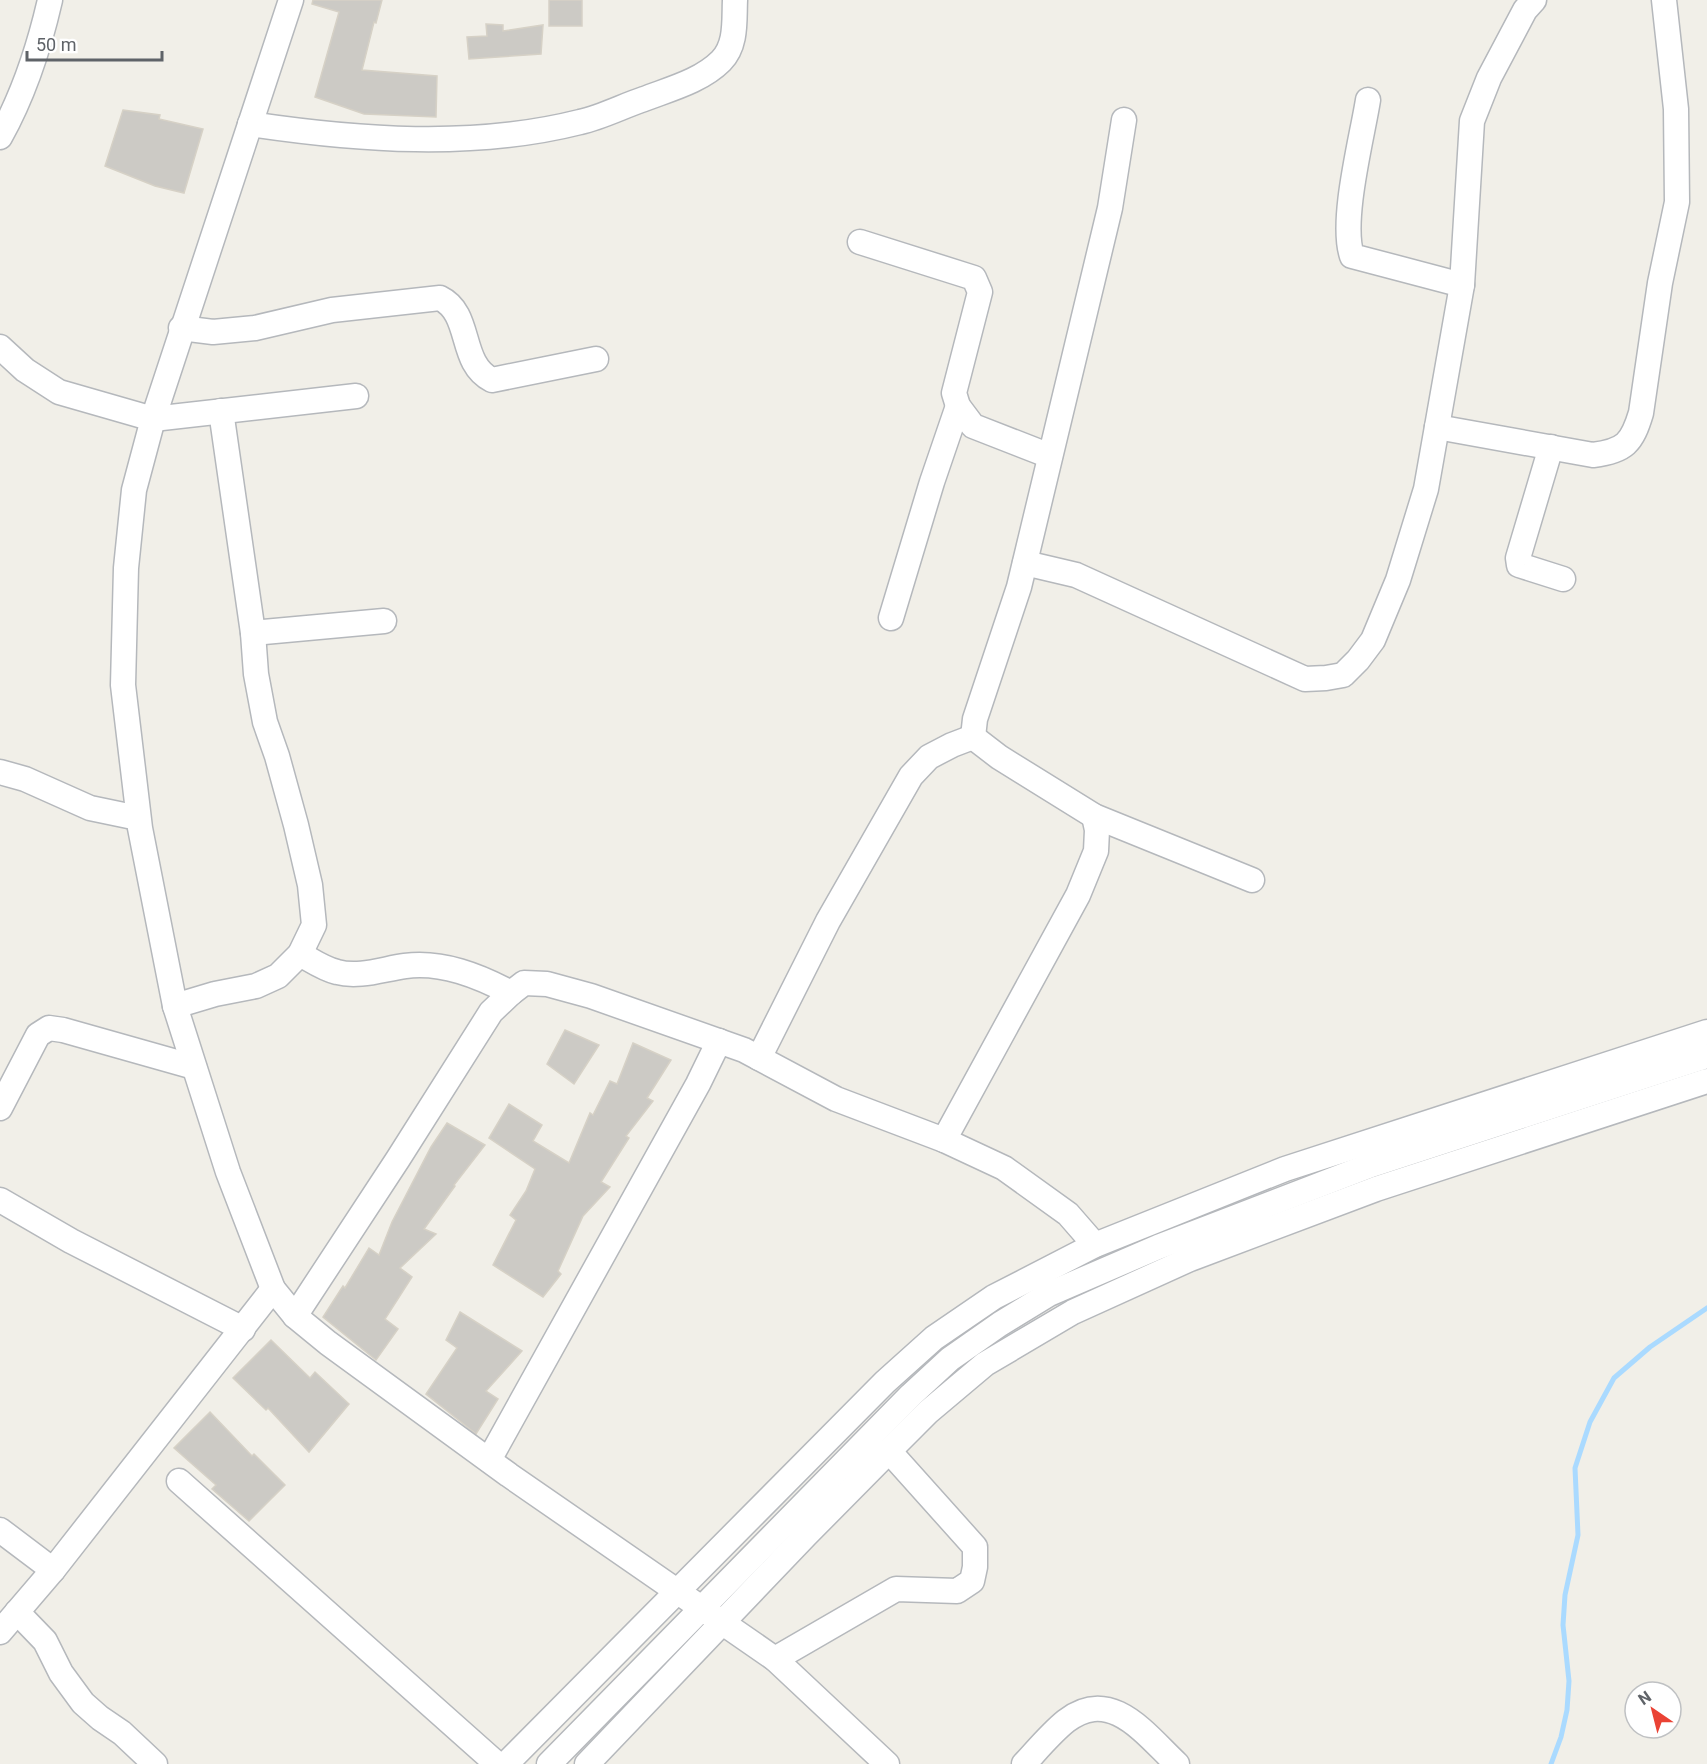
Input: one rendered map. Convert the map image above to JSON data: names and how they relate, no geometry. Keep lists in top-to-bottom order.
{
  "scale_bar": "50 m",
  "north": "top left"
}
